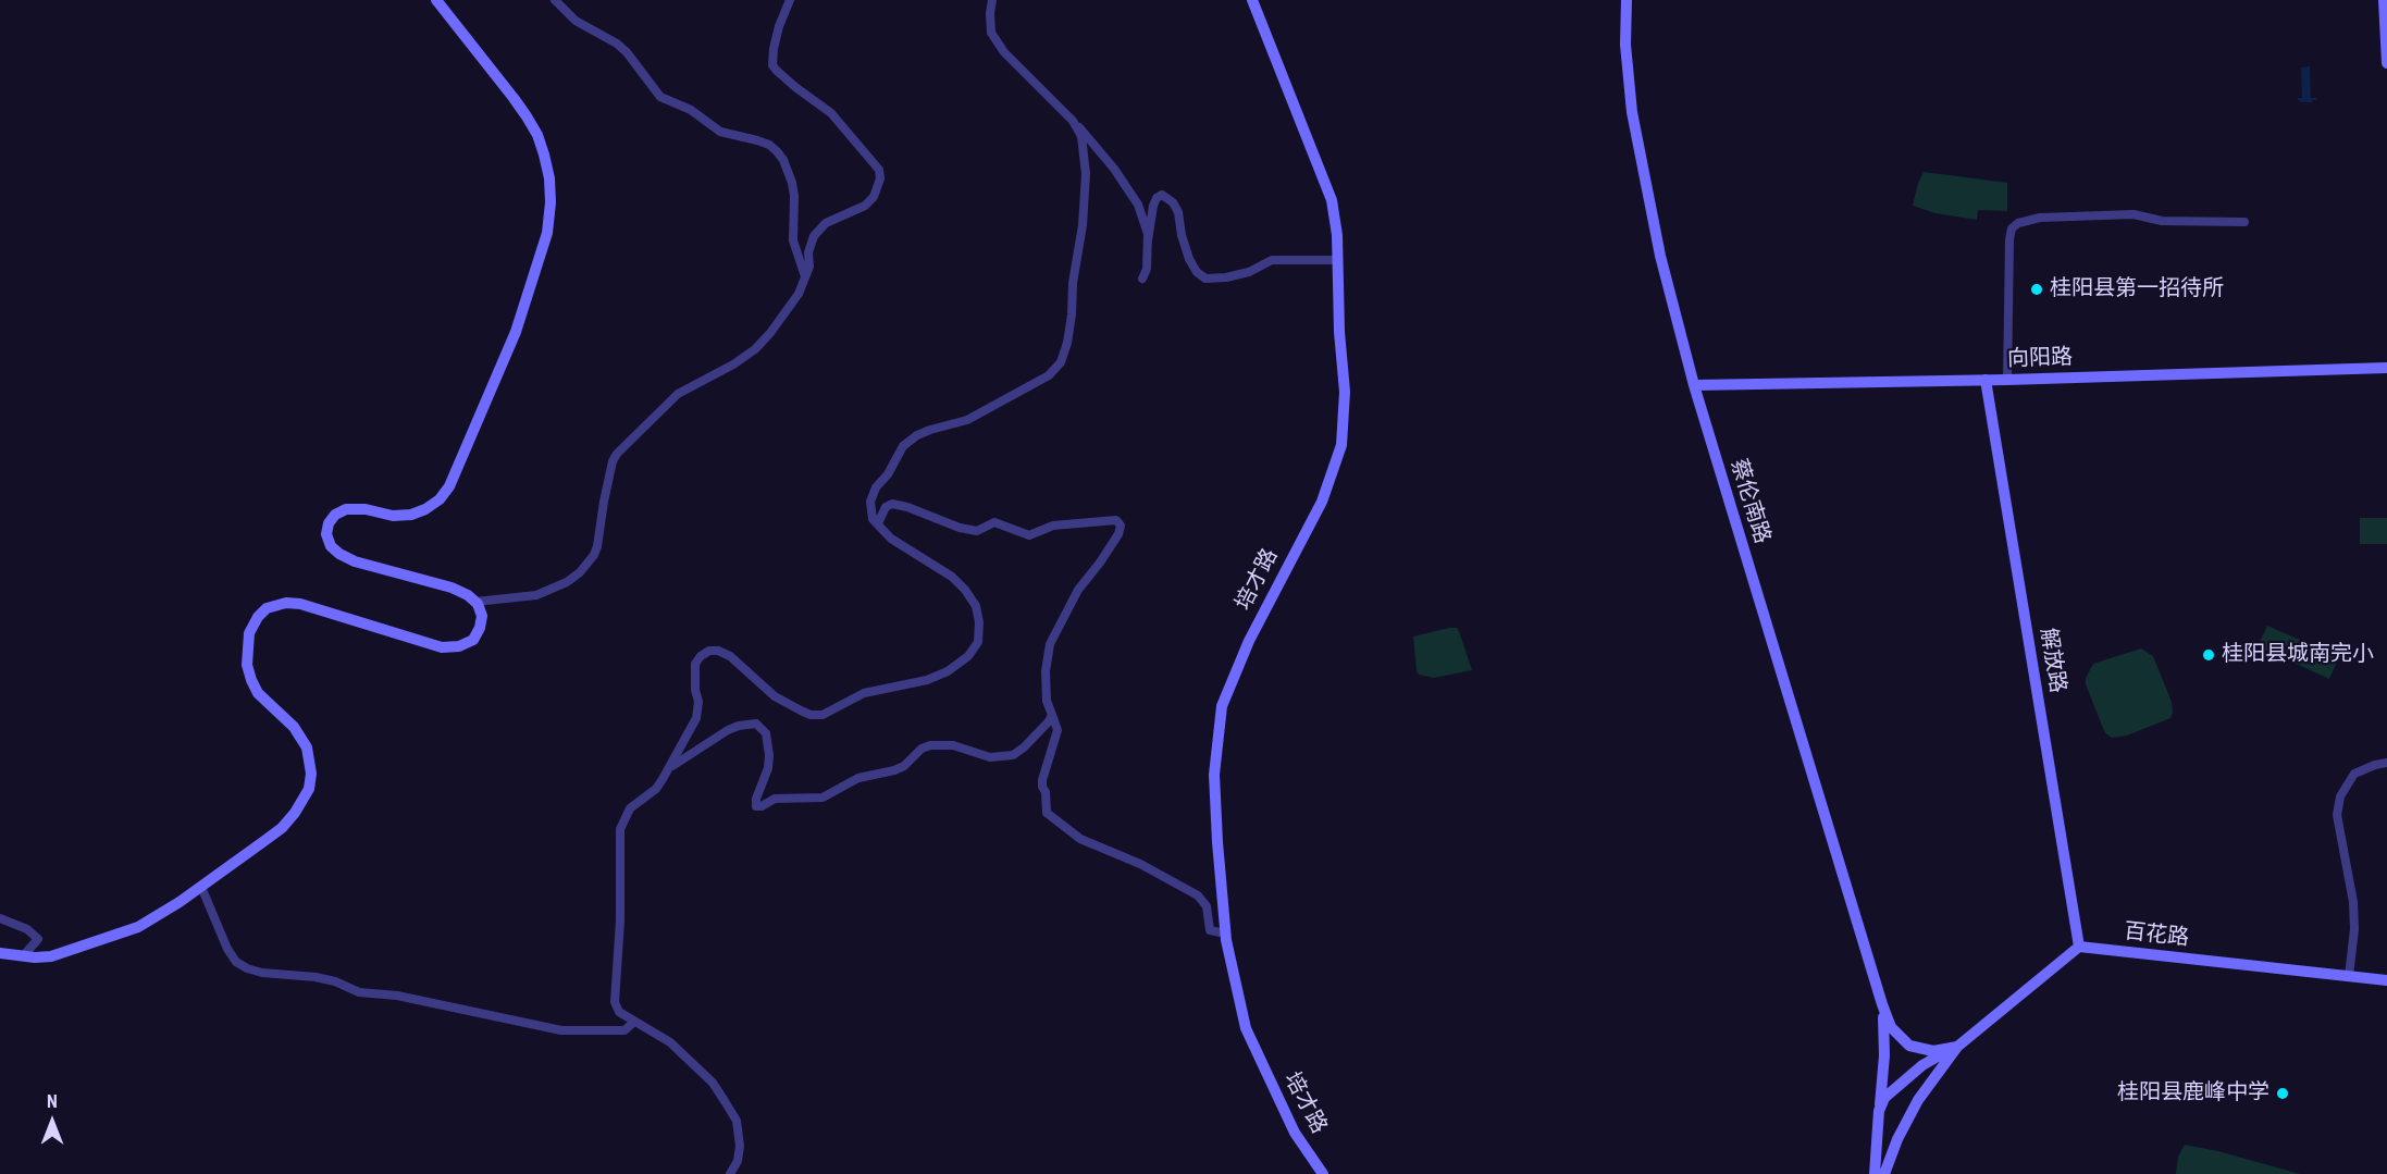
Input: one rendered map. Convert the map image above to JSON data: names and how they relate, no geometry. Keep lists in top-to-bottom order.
{
  "streets": {
    "street": [
      "向阳路",
      "蔡伦南路",
      "培才路",
      "解放路",
      "百花路"
    ]
  },
  "crossings": [
    ["向阳路", "蔡伦南路"],
    ["向阳路", "解放路"],
    ["解放路", "百花路"]
  ],
  "places": ["桂阳县第一招待所", "桂阳县城南完小", "桂阳县鹿峰中学"],
  "north": "top"
}
